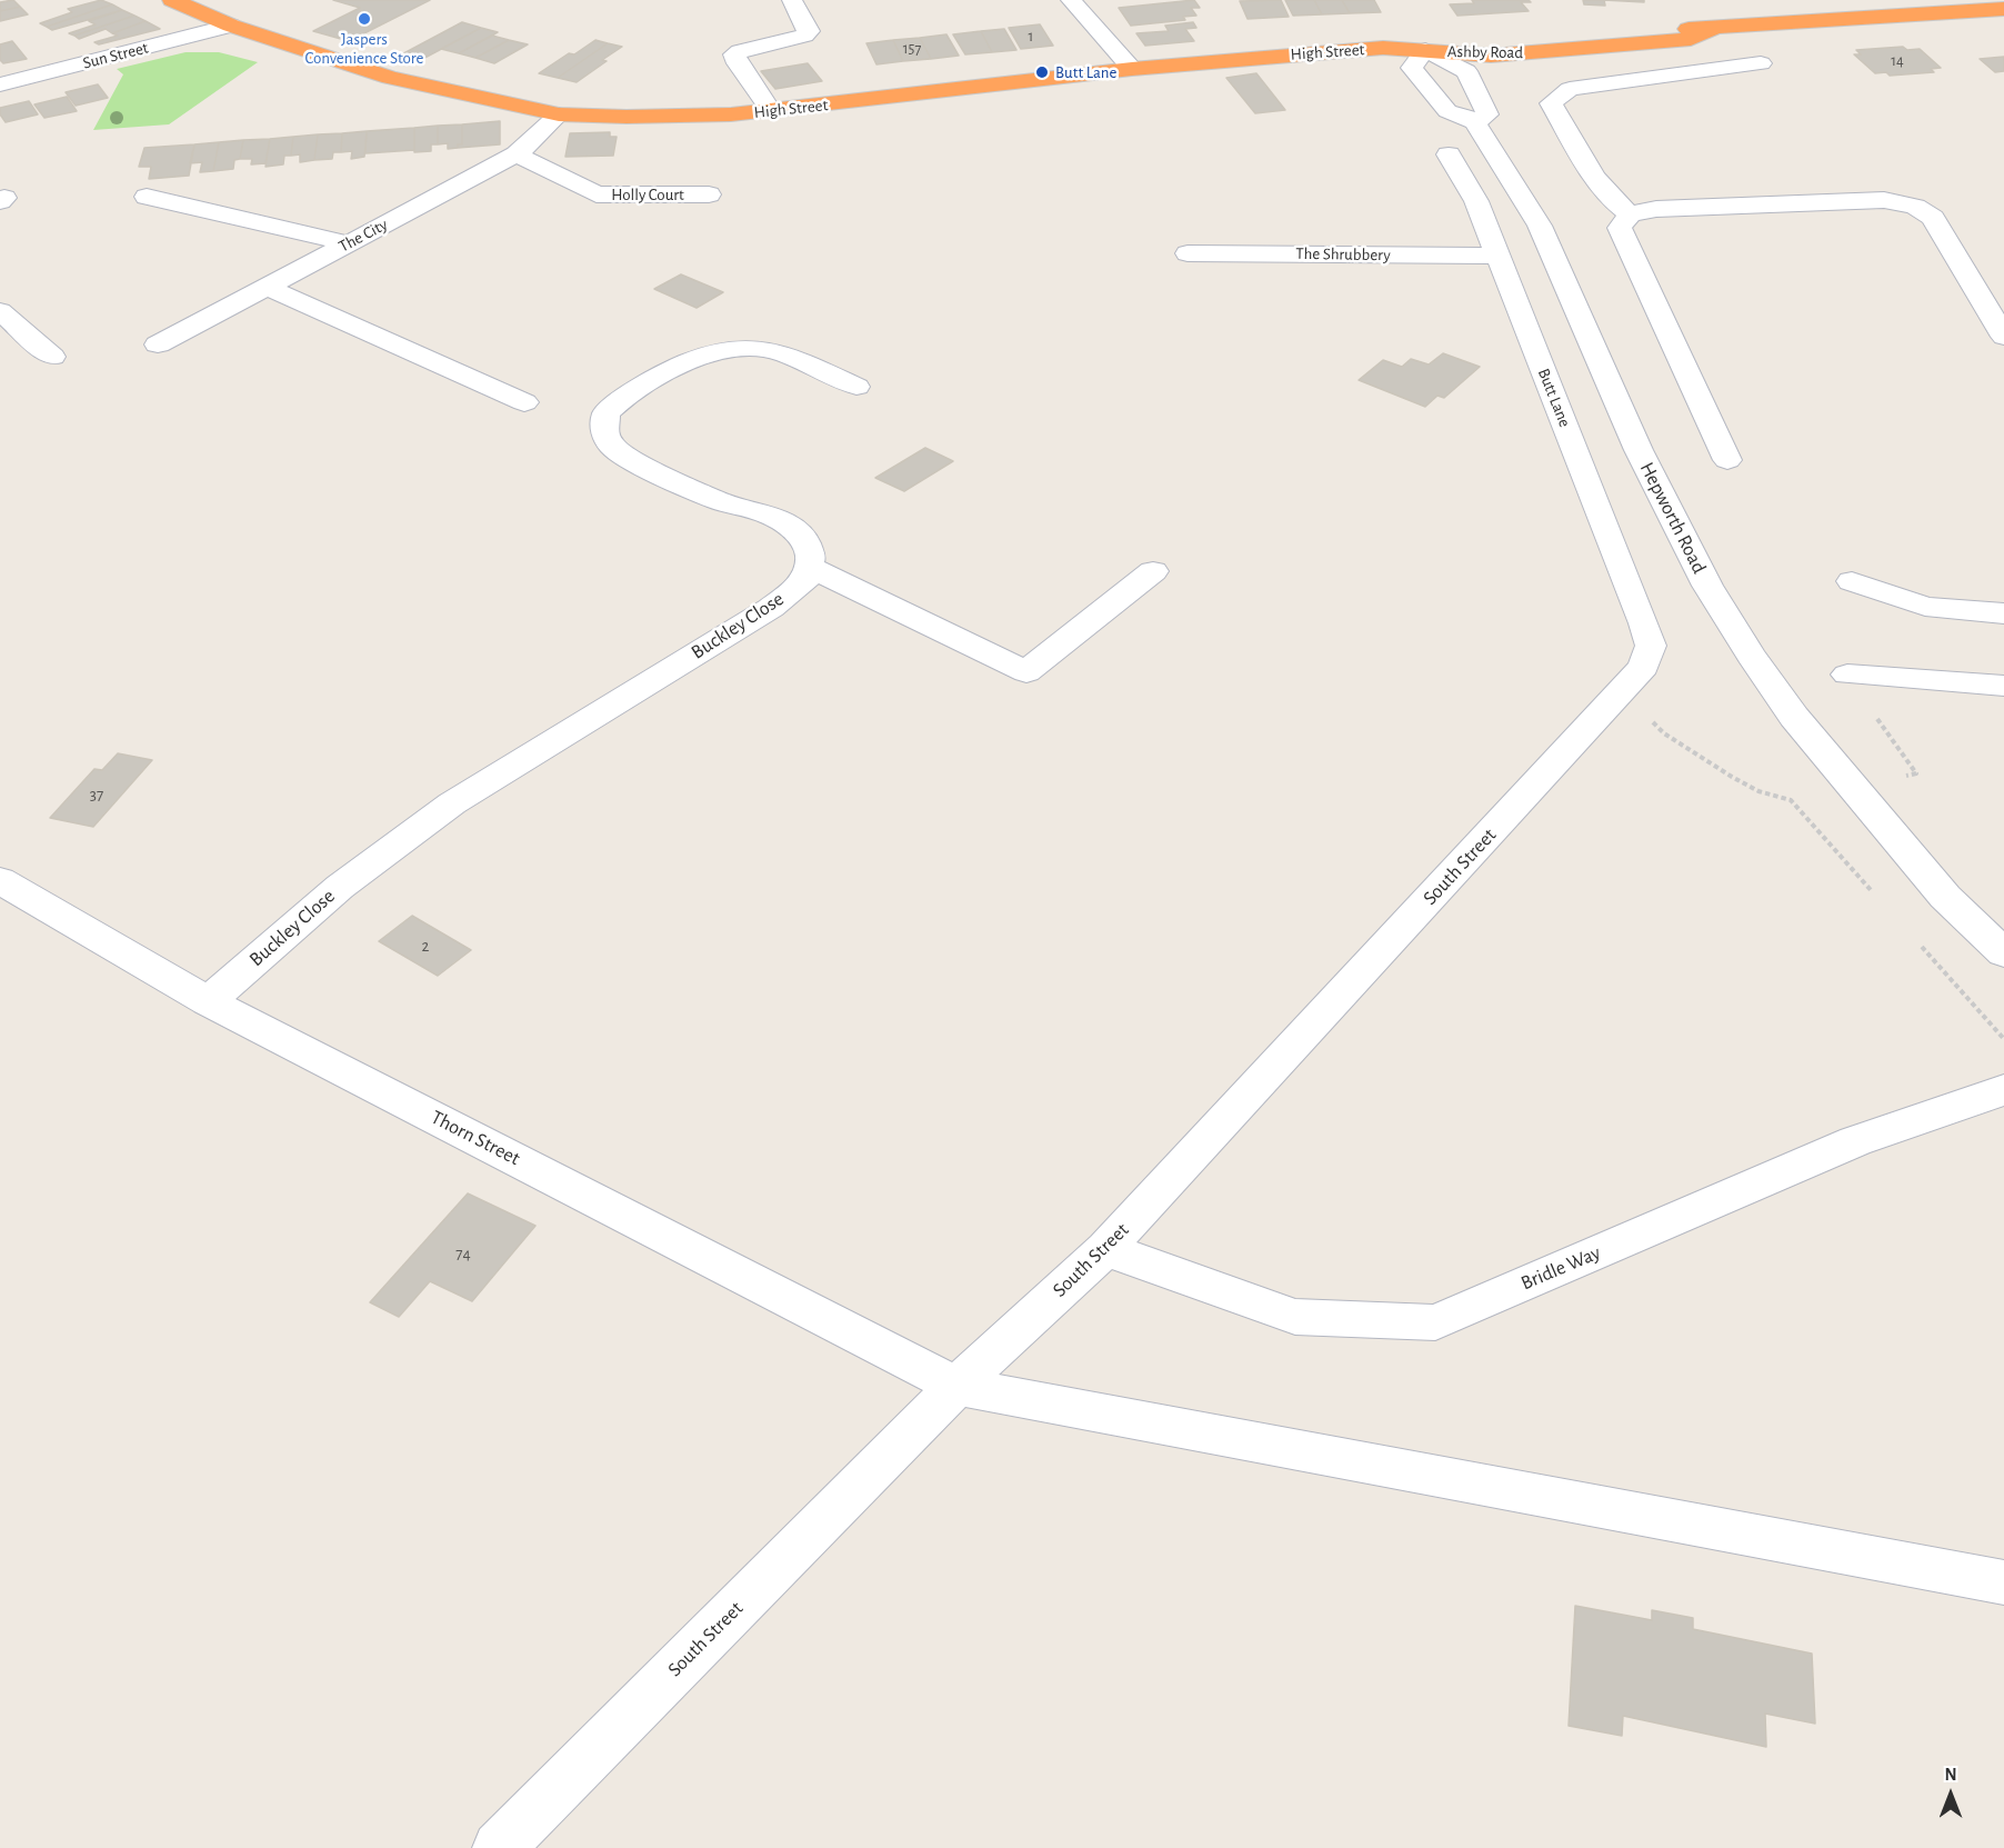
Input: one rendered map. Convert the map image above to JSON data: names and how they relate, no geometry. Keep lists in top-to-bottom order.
{
  "streets": {
    "highway": ["High Street", "Ashby Road"],
    "street": [
      "Sun Street",
      "Holly Court",
      "The City",
      "The Shrubbery",
      "Butt Lane",
      "Hepworth Road",
      "Buckley Close",
      "South Street",
      "Thorn Street",
      "Bridle Way"
    ]
  },
  "crossings": [
    ["High Street", "Ashby Road"],
    ["High Street", "Sun Street"],
    ["High Street", "The City"],
    ["Holly Court", "The City"],
    ["The Shrubbery", "Butt Lane"],
    ["Butt Lane", "South Street"],
    ["Buckley Close", "Thorn Street"],
    ["South Street", "Thorn Street"],
    ["South Street", "Bridle Way"]
  ],
  "places": ["Jaspers Convenience Store", "Butt Lane"],
  "house_numbers": [
    "1",
    "157",
    "14",
    "37",
    "2",
    "74"
  ],
  "north": "top"
}
